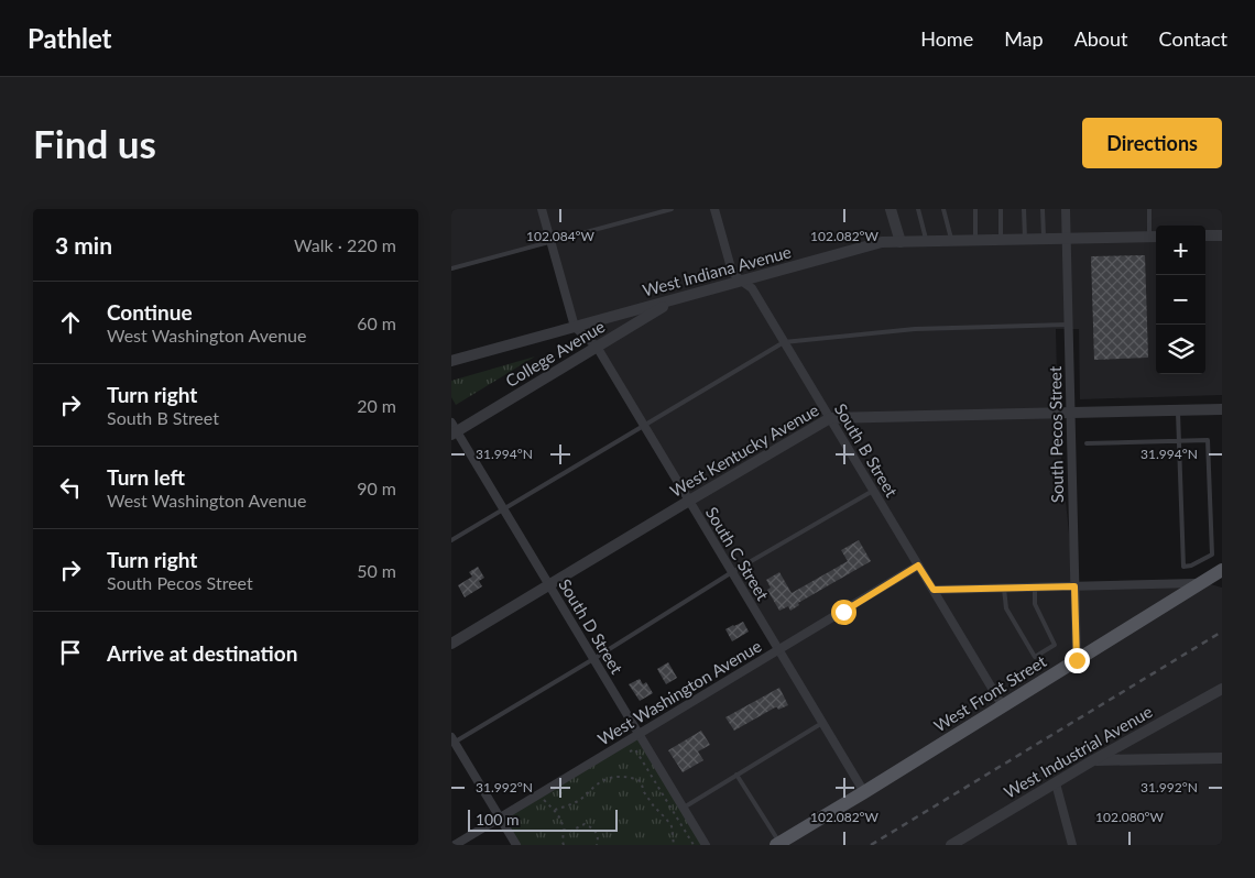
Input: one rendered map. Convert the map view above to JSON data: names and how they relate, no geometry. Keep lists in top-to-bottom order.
{
  "streets": {
    "main road": ["West Front Street"],
    "street": [
      "West Indiana Avenue",
      "College Avenue",
      "South Pecos Street",
      "West Kentucky Avenue",
      "South B Street",
      "South C Street",
      "South D Street",
      "West Washington Avenue",
      "West Industrial Avenue"
    ]
  },
  "crossings": [
    ["West Indiana Avenue", "College Avenue"],
    ["West Indiana Avenue", "South Pecos Street"],
    ["West Indiana Avenue", "South B Street"],
    ["West Indiana Avenue", "South C Street"],
    ["College Avenue", "South C Street"],
    ["College Avenue", "South D Street"],
    ["South Pecos Street", "West Kentucky Avenue"],
    ["South Pecos Street", "West Front Street"],
    ["West Kentucky Avenue", "South B Street"],
    ["West Kentucky Avenue", "South C Street"],
    ["West Kentucky Avenue", "South D Street"],
    ["South B Street", "West Washington Avenue"],
    ["South B Street", "West Front Street"],
    ["South C Street", "West Washington Avenue"],
    ["South C Street", "West Front Street"],
    ["South D Street", "West Washington Avenue"]
  ],
  "scale_bar": "100 m",
  "page": {
    "header": "Pathlet",
    "nav": [
      "Home",
      "Map",
      "About",
      "Contact"
    ],
    "buttons": "Directions",
    "title": "Find us",
    "heading": ["3 min", "Walk · 220 m"],
    "map_buttons": ["+", "−"],
    "list": [
      ["Continue", "West Washington Avenue", "60 m"],
      ["Turn right", "South B Street", "20 m"],
      ["Turn left", "West Washington Avenue", "90 m"],
      ["Turn right", "South Pecos Street", "50 m"],
      "Arrive at destination"
    ],
    "scale": "100 m"
  },
  "coordinates": [
    "102.084°W",
    "102.082°W",
    "31.994°N",
    "31.992°N",
    "102.080°W"
  ]
}
